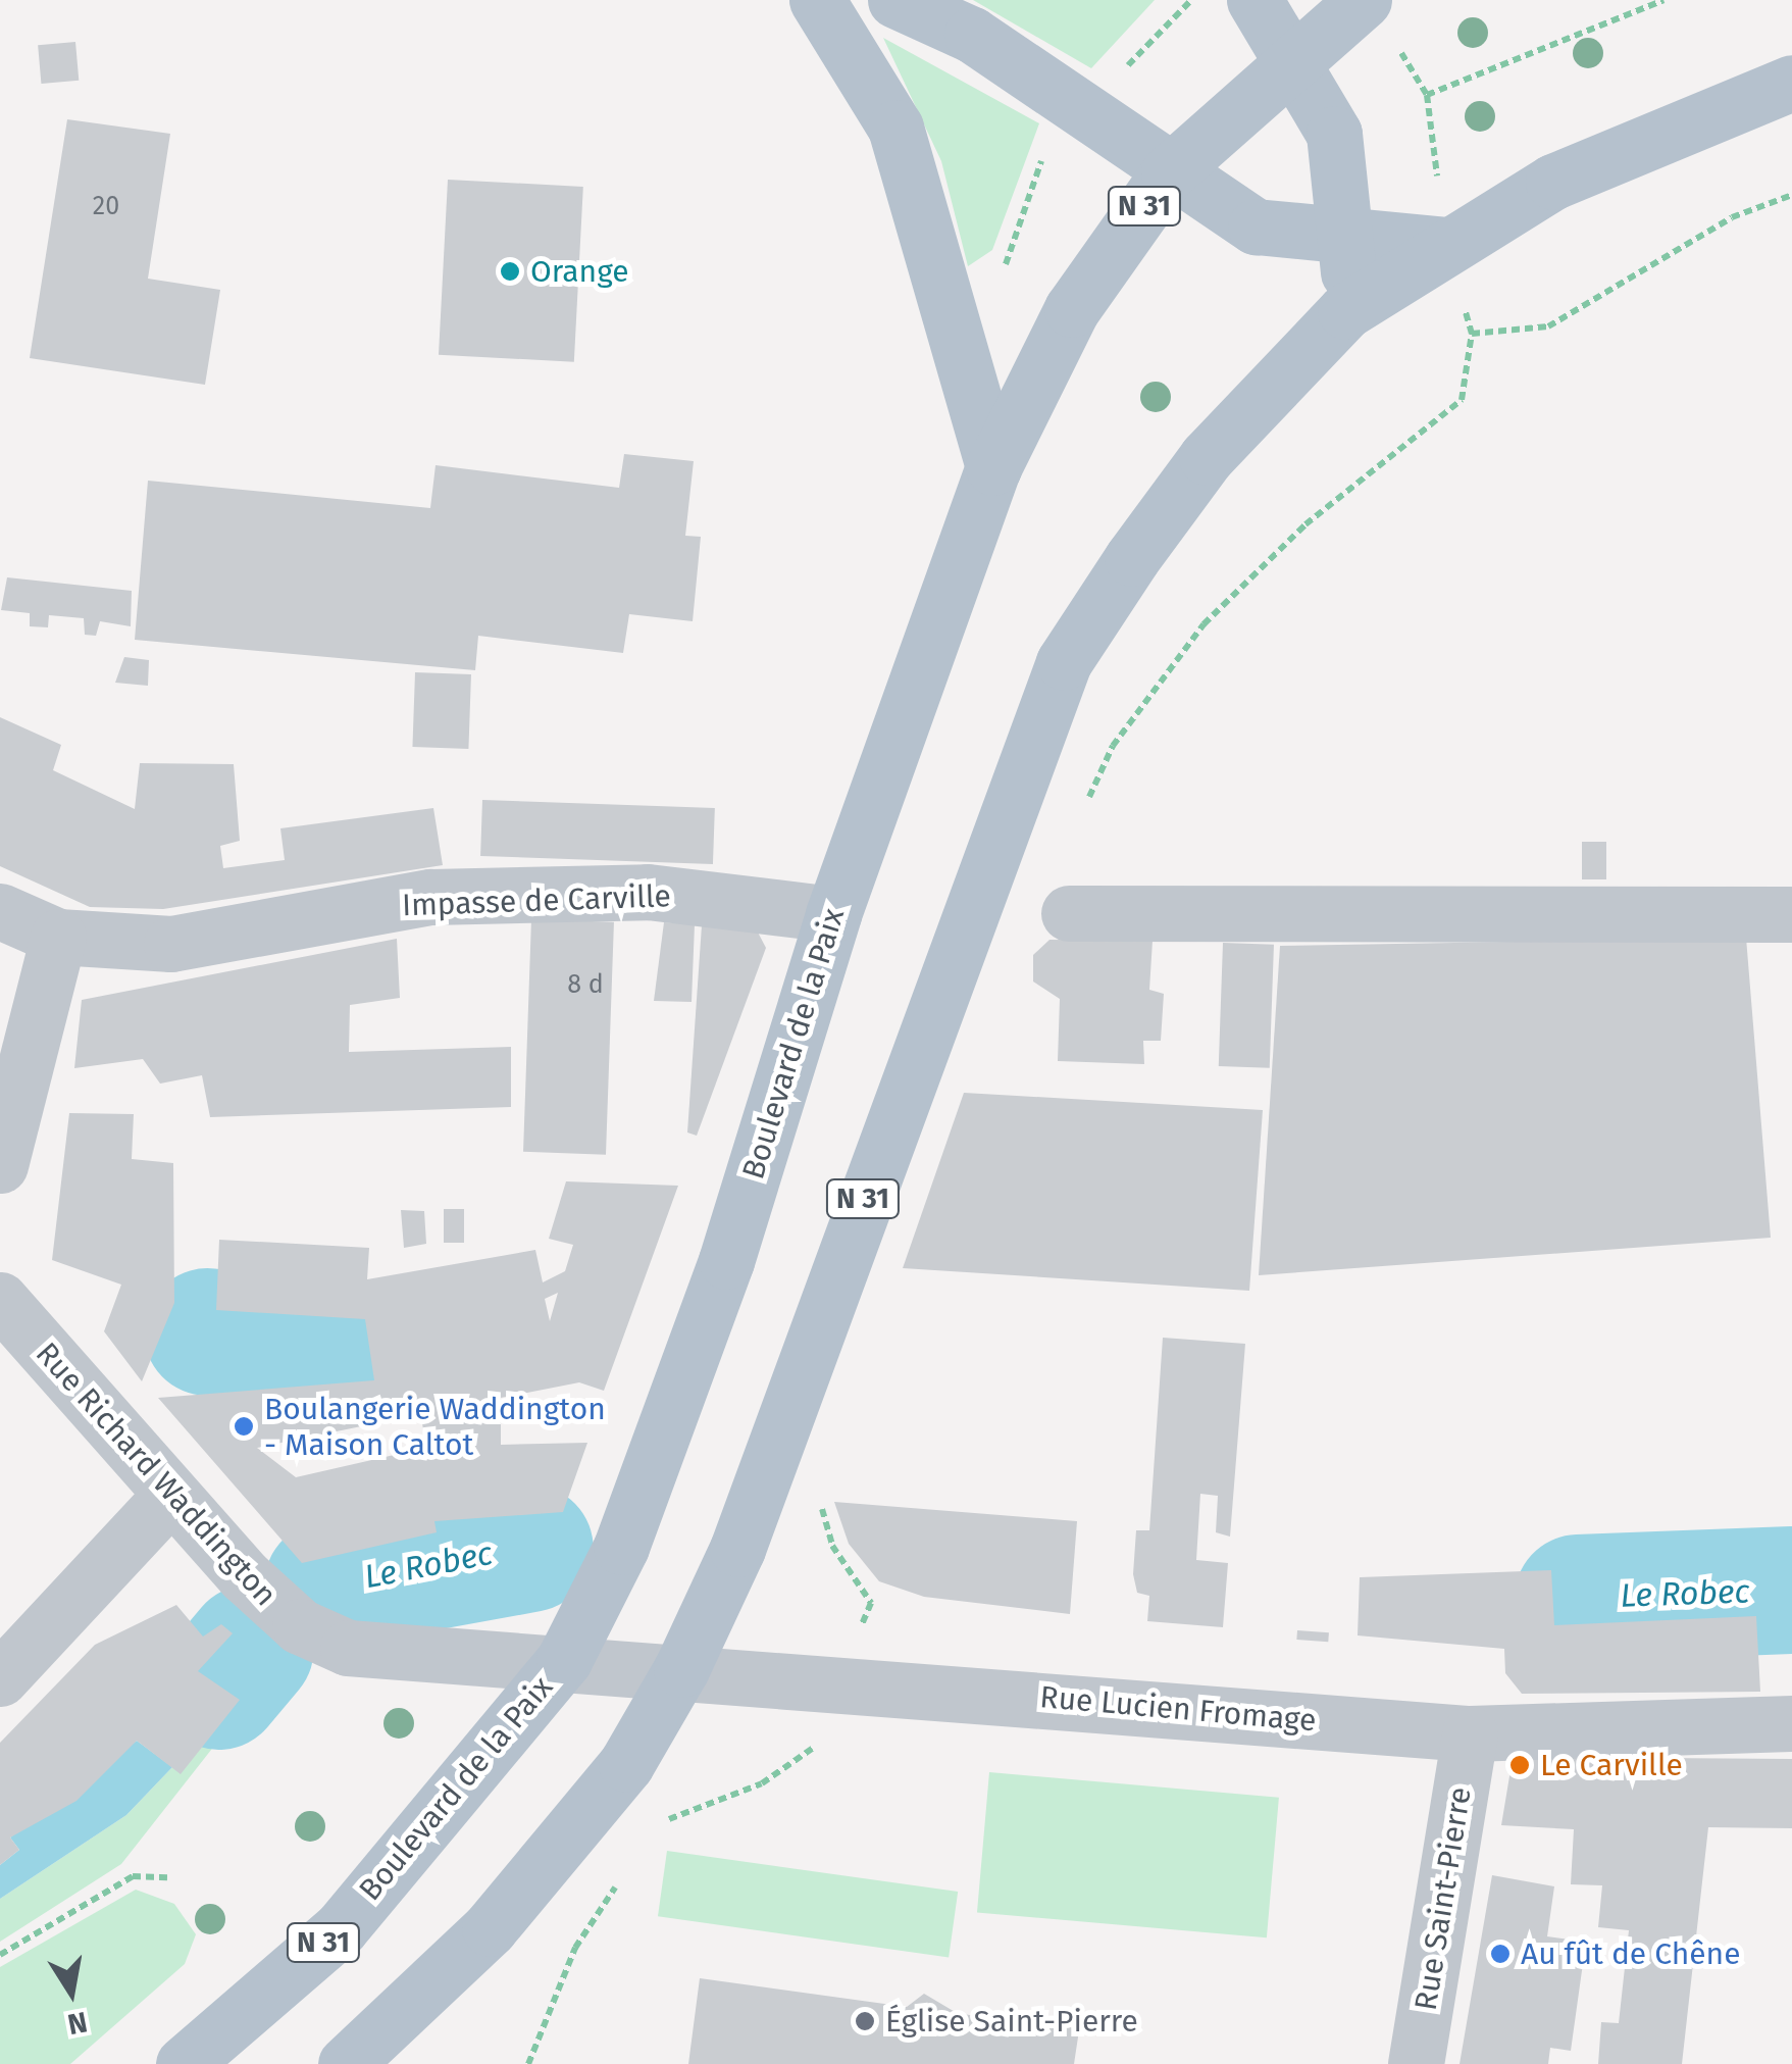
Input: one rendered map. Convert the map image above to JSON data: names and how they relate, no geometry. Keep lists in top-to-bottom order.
{
  "streets": {
    "main road": ["N 31", "Boulevard de la Paix"],
    "street": [
      "Impasse de Carville",
      "Rue Richard Waddington",
      "Rue Lucien Fromage",
      "Rue Saint-Pierre"
    ]
  },
  "crossings": [
    ["N 31", "Rue Lucien Fromage"],
    ["Impasse de Carville", "Boulevard de la Paix"],
    ["Boulevard de la Paix", "Rue Richard Waddington"],
    ["Boulevard de la Paix", "Rue Lucien Fromage"],
    ["Rue Richard Waddington", "Rue Lucien Fromage"],
    ["Rue Lucien Fromage", "Rue Saint-Pierre"]
  ],
  "water": ["Le Robec"],
  "places": [
    "Orange",
    "Boulangerie Waddington - Maison Caltot",
    "Le Carville",
    "Au fût de Chêne",
    "Église Saint-Pierre"
  ],
  "house_numbers": ["20", "8 d"],
  "north": "bottom"
}
